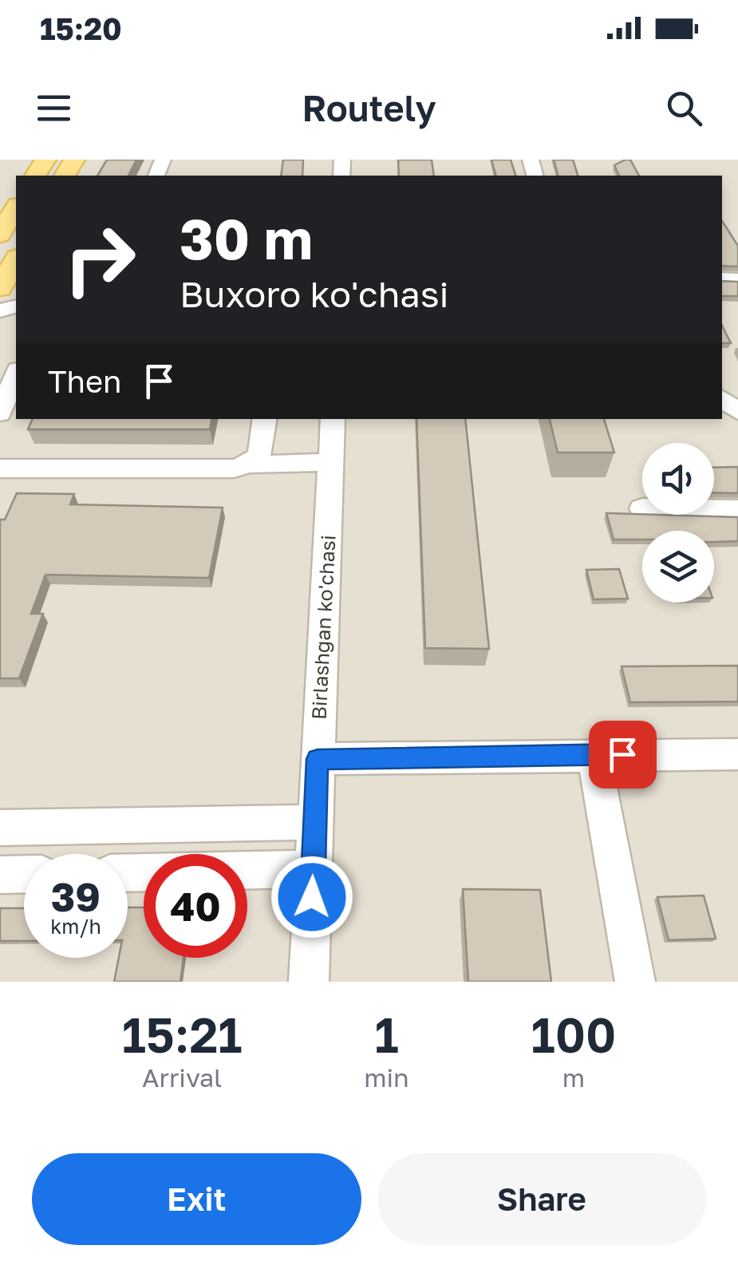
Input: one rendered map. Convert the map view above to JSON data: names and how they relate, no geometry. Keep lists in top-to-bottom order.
{
  "streets": {
    "street": ["Birlashgan ko'chasi"]
  },
  "page": {
    "status": "15:20",
    "header": "Routely",
    "turn": ["30 m", "Buxoro ko'chasi"],
    "then": "Then",
    "speed": "39 km/h",
    "limit": "40",
    "eta": [
      "15:21",
      "Arrival",
      "1",
      "min",
      "100",
      "m"
    ],
    "buttons": ["Exit", "Share"]
  }
}
